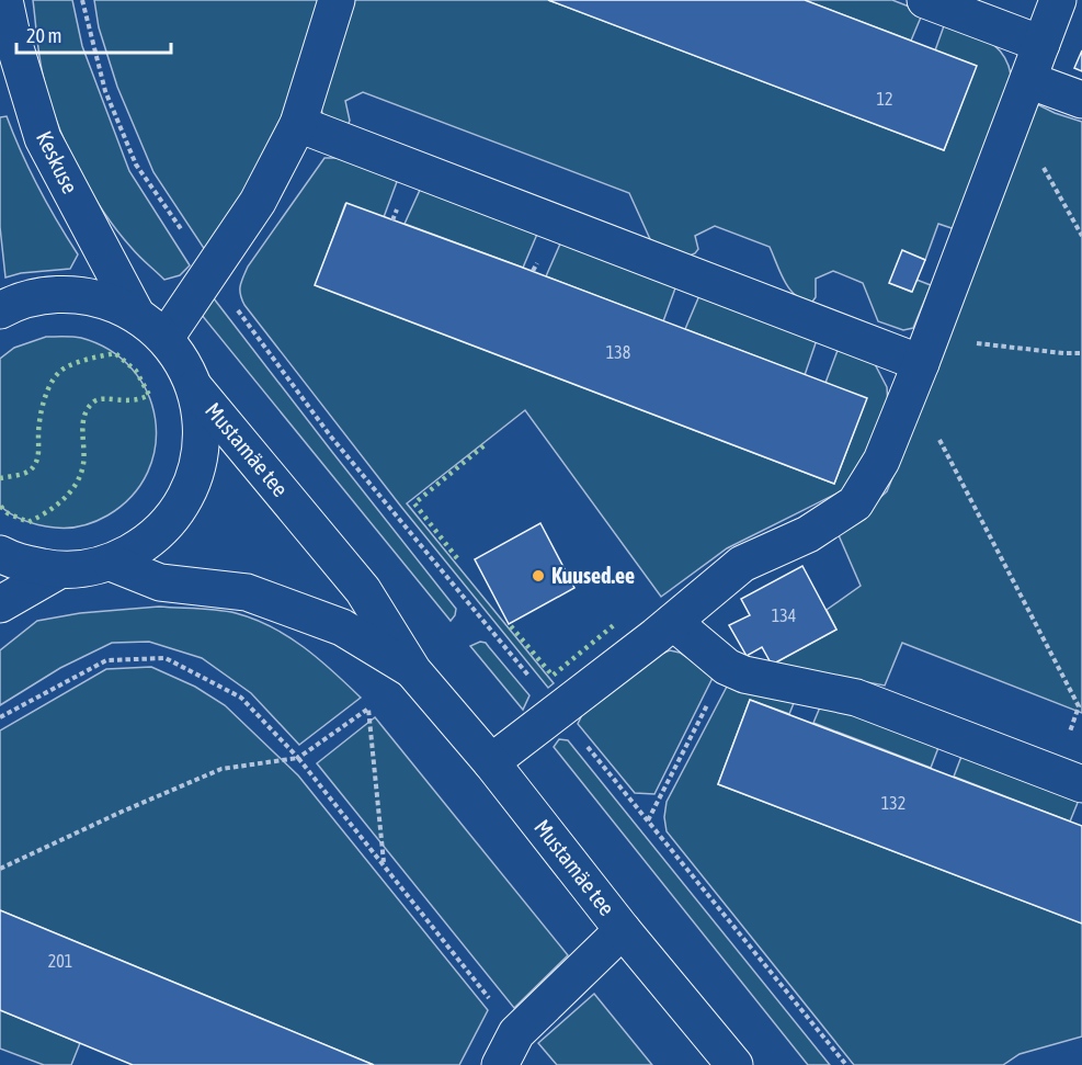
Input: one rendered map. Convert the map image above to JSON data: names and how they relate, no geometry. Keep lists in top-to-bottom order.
{
  "streets": {
    "street": ["Keskuse", "Mustamäe tee"]
  },
  "places": ["Kuused.ee"],
  "house_numbers": [
    "12",
    "138",
    "134",
    "132",
    "201"
  ],
  "scale_bar": "20 m"
}
